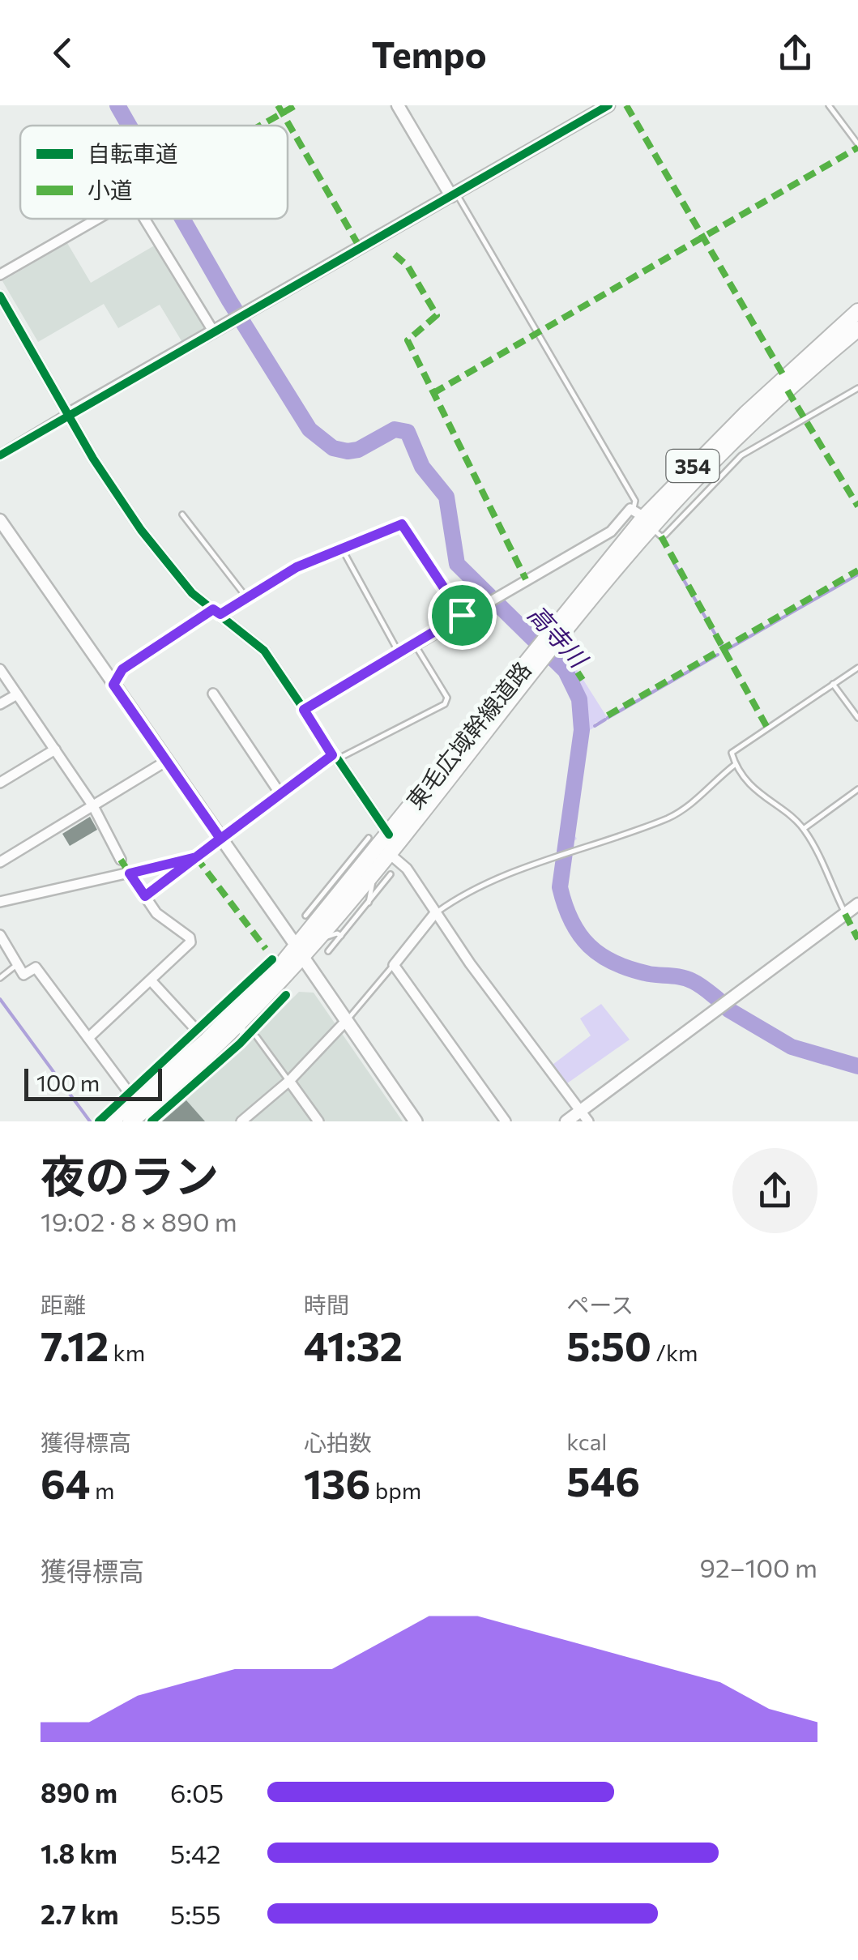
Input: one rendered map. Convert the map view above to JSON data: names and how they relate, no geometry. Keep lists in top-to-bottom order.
{
  "streets": {
    "highway": ["354", "東毛広域幹線道路"]
  },
  "water": ["高寺川"],
  "legend": ["自転車道", "小道"],
  "scale_bar": "100 m",
  "page": {
    "header": "Tempo",
    "scale": "100 m",
    "heading": ["夜のラン", "19:02 · 8 × 890 m"],
    "stats": [
      ["距離", "7.12 km"],
      ["時間", "41:32"],
      ["ペース", "5:50 /km"],
      ["獲得標高", "64 m"],
      ["心拍数", "136 bpm"],
      ["kcal", "546"]
    ],
    "chart": ["獲得標高", "92–100 m"],
    "list": [
      {
        "name": "890 m",
        "note": "6:05"
      },
      {
        "name": "1.8 km",
        "note": "5:42"
      },
      {
        "name": "2.7 km",
        "note": "5:55"
      }
    ]
  }
}
